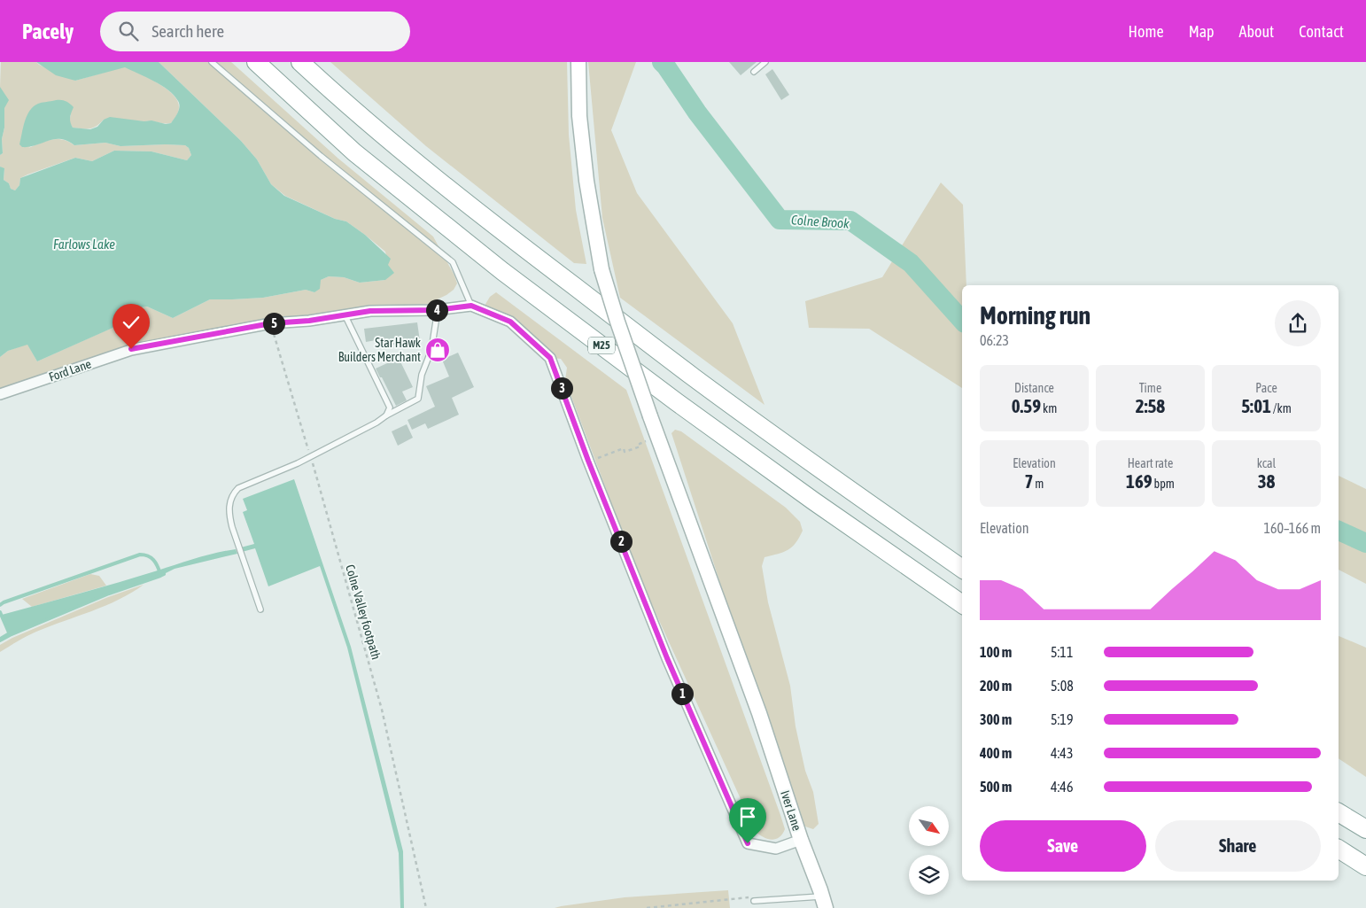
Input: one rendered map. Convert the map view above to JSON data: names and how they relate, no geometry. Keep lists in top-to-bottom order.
{
  "streets": {
    "highway": ["M25"],
    "main road": ["Iver Lane"],
    "street": ["Ford Lane"],
    "path": ["Colne Valley footpath"]
  },
  "crossings": [
    ["Ford Lane", "Colne Valley footpath"],
    ["Ford Lane", "Iver Lane"]
  ],
  "water": ["Colne Brook", "Farlows Lake"],
  "places": {
    "shop": ["Star Hawk Builders Merchant"]
  },
  "north": "bottom right",
  "page": {
    "header": "Pacely",
    "search": "Search here",
    "nav": [
      "Home",
      "Map",
      "About",
      "Contact"
    ],
    "heading": ["Morning run", "06:23"],
    "pins": [
      "4",
      "5",
      "3",
      "2",
      "1"
    ],
    "stats": [
      ["Distance", "0.59 km"],
      ["Time", "2:58"],
      ["Pace", "5:01 /km"],
      ["Elevation", "7 m"],
      ["Heart rate", "169 bpm"],
      ["kcal", "38"]
    ],
    "chart": ["Elevation", "160–166 m"],
    "list": [
      {
        "name": "100 m",
        "note": "5:11"
      },
      {
        "name": "200 m",
        "note": "5:08"
      },
      {
        "name": "300 m",
        "note": "5:19"
      },
      {
        "name": "400 m",
        "note": "4:43"
      },
      {
        "name": "500 m",
        "note": "4:46"
      }
    ],
    "buttons": ["Save", "Share"]
  }
}
